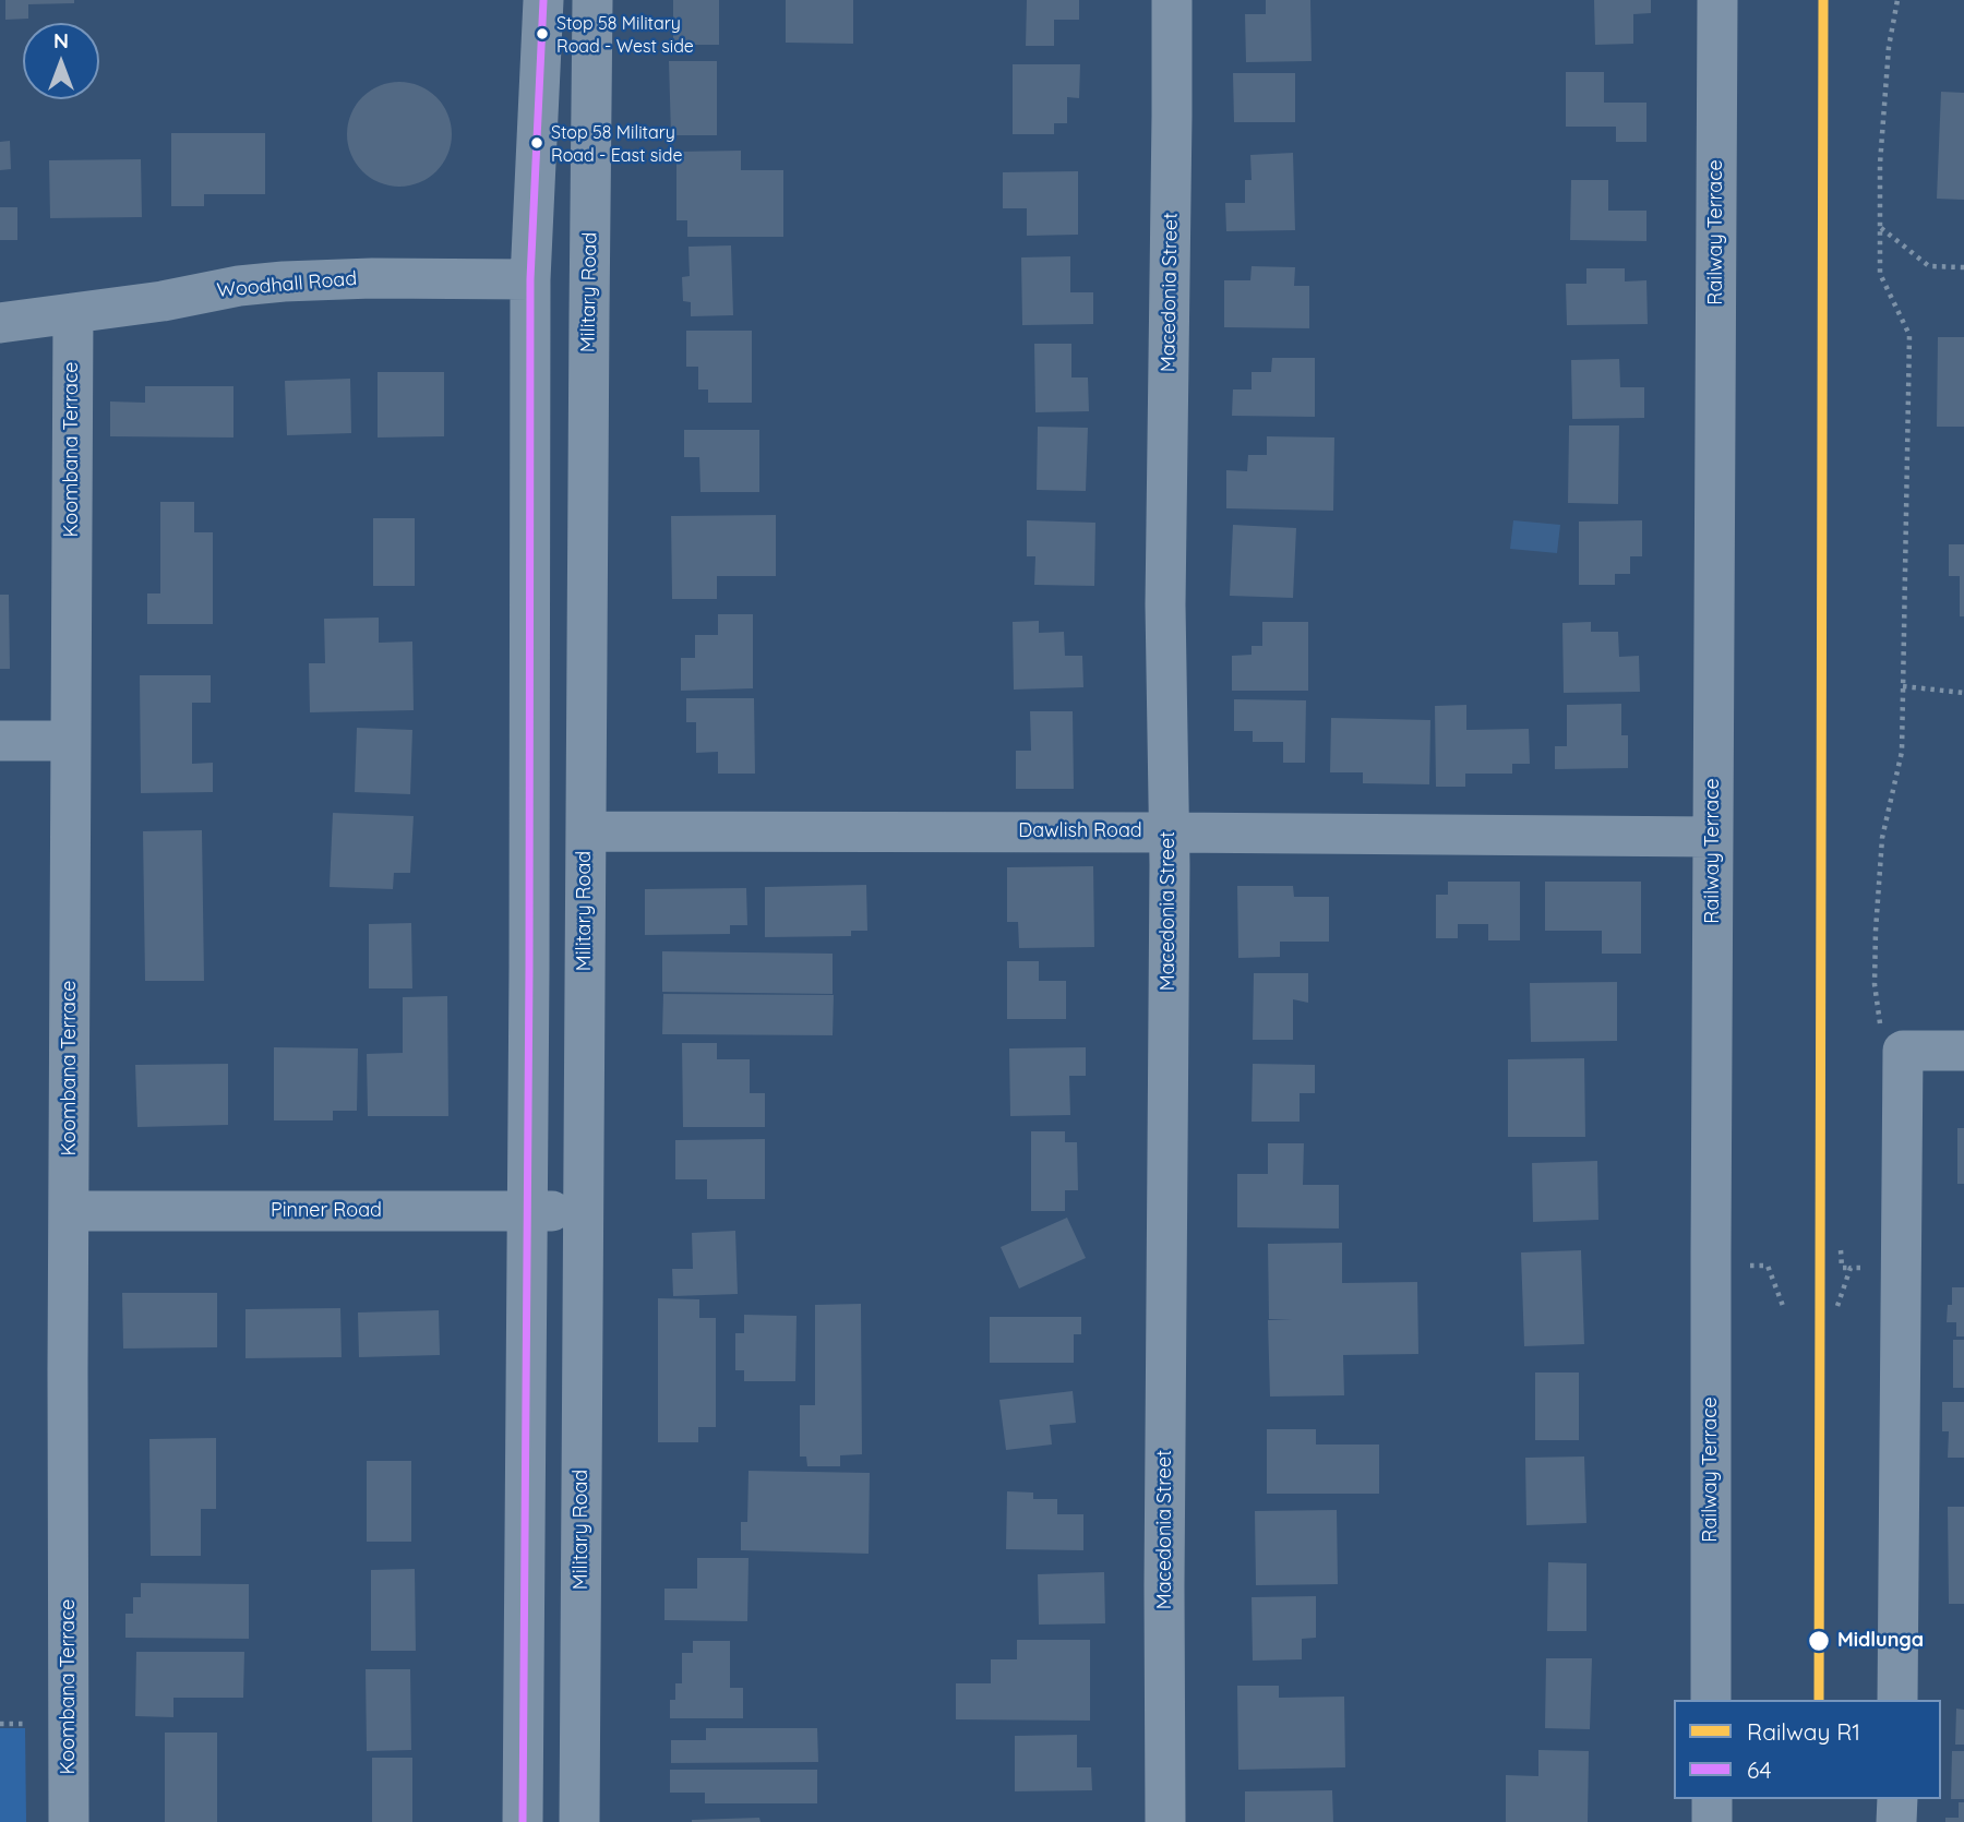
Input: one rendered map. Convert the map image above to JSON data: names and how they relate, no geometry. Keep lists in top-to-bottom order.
{
  "streets": {
    "street": [
      "Railway Terrace",
      "Woodhall Road",
      "Military Road",
      "Macedonia Street",
      "Koombana Terrace",
      "Dawlish Road",
      "Pinner Road"
    ]
  },
  "crossings": [
    ["Railway Terrace", "Dawlish Road"],
    ["Woodhall Road", "Koombana Terrace"],
    ["Military Road", "Dawlish Road"],
    ["Military Road", "Pinner Road"],
    ["Macedonia Street", "Dawlish Road"],
    ["Koombana Terrace", "Pinner Road"]
  ],
  "places": ["Stop 58 Military Road - West side", "Stop 58 Military Road - East side", "Midlunga"],
  "lines": ["rail line R1", "transit line 64"],
  "legend": ["Railway R1", "64"],
  "north": "top"
}
